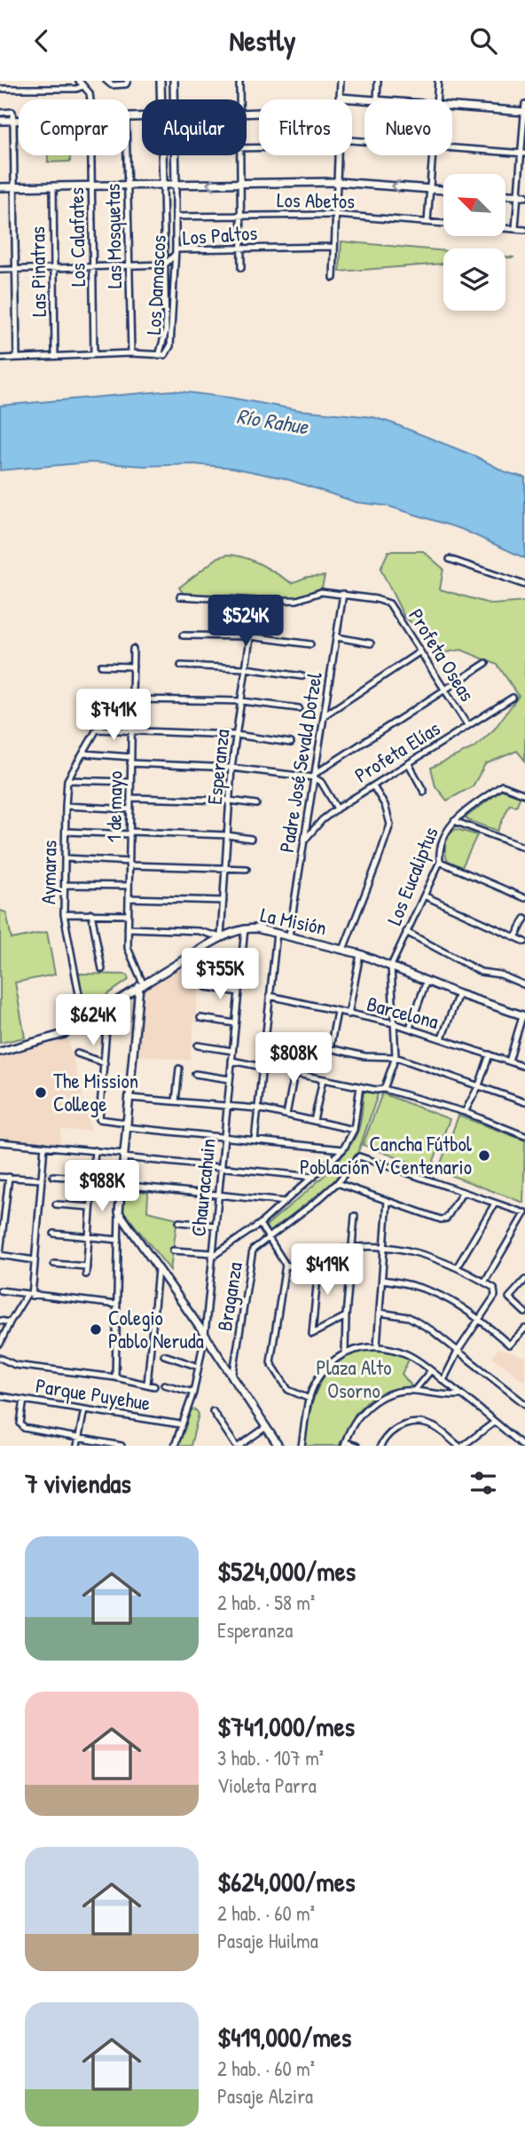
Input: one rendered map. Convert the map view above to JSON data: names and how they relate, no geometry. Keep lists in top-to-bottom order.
{
  "streets": {
    "street": [
      "Los Abetos",
      "Los Paltos",
      "Las Mosquetas",
      "Los Calafates",
      "Las Pinatras",
      "Los Damascos",
      "Profeta Oseas",
      "Profeta Elías",
      "Padre José Sevald Dotzel",
      "Esperanza",
      "1 de mayo",
      "Aymaras",
      "Los Eucaliptus",
      "La Misión",
      "Barcelona",
      "Chauracahuin",
      "Braganza",
      "Parque Puyehue"
    ]
  },
  "crossings": [
    ["Los Abetos", "Los Damascos"],
    ["Los Paltos", "Las Mosquetas"],
    ["Los Paltos", "Los Calafates"],
    ["Los Paltos", "Las Pinatras"],
    ["Los Paltos", "Los Damascos"],
    ["Profeta Oseas", "Profeta Elías"],
    ["Profeta Oseas", "Padre José Sevald Dotzel"],
    ["Profeta Oseas", "Esperanza"],
    ["Profeta Elías", "Padre José Sevald Dotzel"],
    ["Padre José Sevald Dotzel", "La Misión"],
    ["Esperanza", "La Misión"],
    ["1 de mayo", "Aymaras"],
    ["1 de mayo", "La Misión"],
    ["Aymaras", "La Misión"],
    ["Los Eucaliptus", "La Misión"],
    ["La Misión", "Chauracahuin"],
    ["Chauracahuin", "Parque Puyehue"]
  ],
  "water": ["Río Rahue"],
  "parks": ["Plaza Alto Osorno"],
  "places": ["The Mission College", "Cancha Fútbol Población V Centenario", "Colegio Pablo Neruda"],
  "north": "top left",
  "page": {
    "header": "Nestly",
    "chip": [
      "Comprar",
      "Alquilar",
      "Filtros",
      "Nuevo"
    ],
    "price": [
      "$524K",
      "$741K",
      "$755K",
      "$624K",
      "$808K",
      "$988K",
      "$419K"
    ],
    "heading": "7 viviendas",
    "list": [
      {
        "name": "$524,000/mes",
        "note": "2 hab. · 58 m² · Esperanza"
      },
      {
        "name": "$741,000/mes",
        "note": "3 hab. · 107 m² · Violeta Parra"
      },
      {
        "name": "$624,000/mes",
        "note": "2 hab. · 60 m² · Pasaje Huilma"
      },
      {
        "name": "$419,000/mes",
        "note": "2 hab. · 60 m² · Pasaje Alzira"
      }
    ]
  }
}
